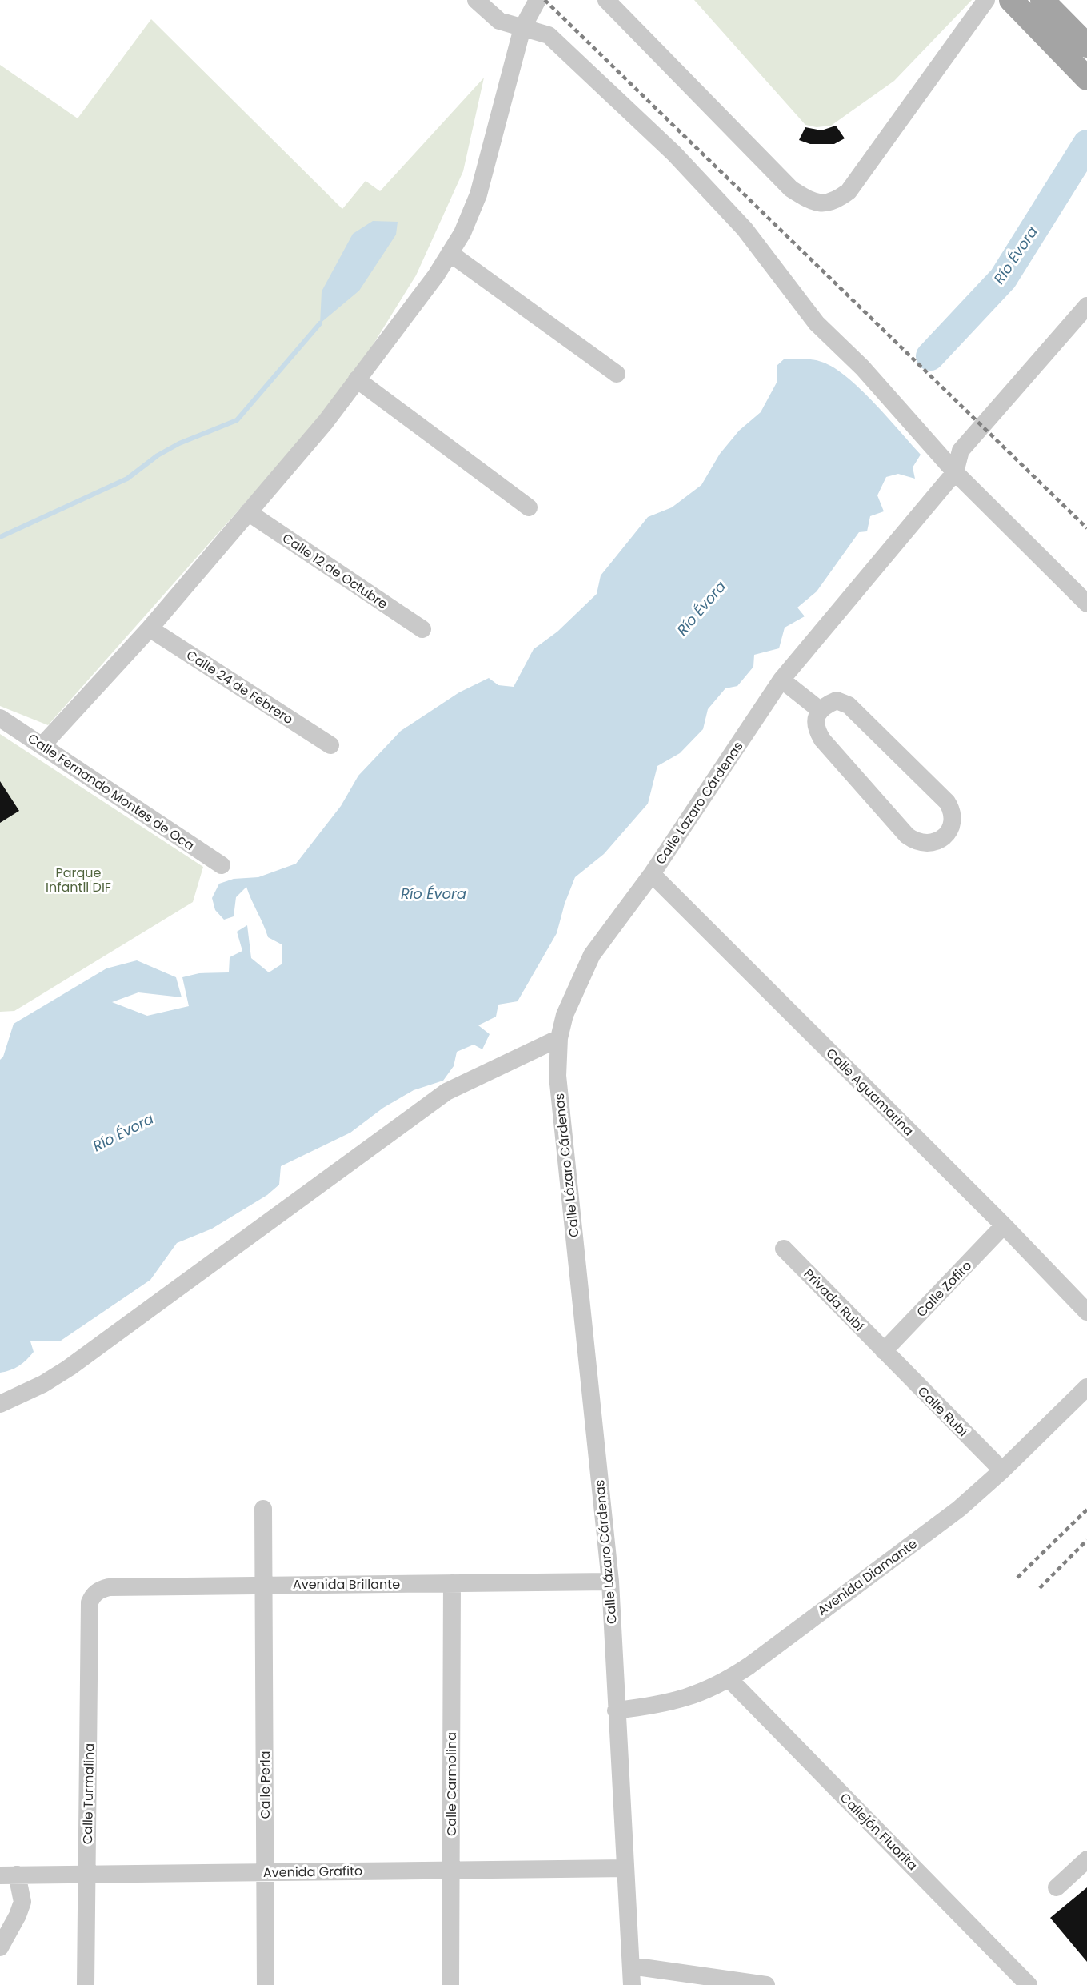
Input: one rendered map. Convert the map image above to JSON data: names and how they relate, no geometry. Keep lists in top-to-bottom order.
{
  "streets": {
    "street": [
      "Calle 12 de Octubre",
      "Calle 24 de Febrero",
      "Calle Fernando Montes de Oca",
      "Calle Lázaro Cárdenas",
      "Calle Aguamarina",
      "Calle Zafiro",
      "Privada Rubí",
      "Calle Rubí",
      "Avenida Diamante",
      "Avenida Brillante",
      "Calle Carmolina",
      "Calle Perla",
      "Calle Turmalina",
      "Callejón Fluorita",
      "Avenida Grafito"
    ]
  },
  "crossings": [
    ["Calle Lázaro Cárdenas", "Calle Aguamarina"],
    ["Calle Lázaro Cárdenas", "Avenida Diamante"],
    ["Calle Lázaro Cárdenas", "Avenida Brillante"],
    ["Calle Lázaro Cárdenas", "Avenida Grafito"],
    ["Calle Aguamarina", "Calle Zafiro"],
    ["Calle Zafiro", "Privada Rubí"],
    ["Calle Zafiro", "Calle Rubí"],
    ["Privada Rubí", "Calle Rubí"],
    ["Calle Rubí", "Avenida Diamante"],
    ["Avenida Diamante", "Callejón Fluorita"],
    ["Avenida Brillante", "Calle Carmolina"],
    ["Avenida Brillante", "Calle Perla"],
    ["Avenida Brillante", "Calle Turmalina"],
    ["Calle Carmolina", "Avenida Grafito"],
    ["Calle Perla", "Avenida Grafito"],
    ["Calle Turmalina", "Avenida Grafito"]
  ],
  "water": ["Río Évora"],
  "parks": ["Parque Infantil DIF"]
}
